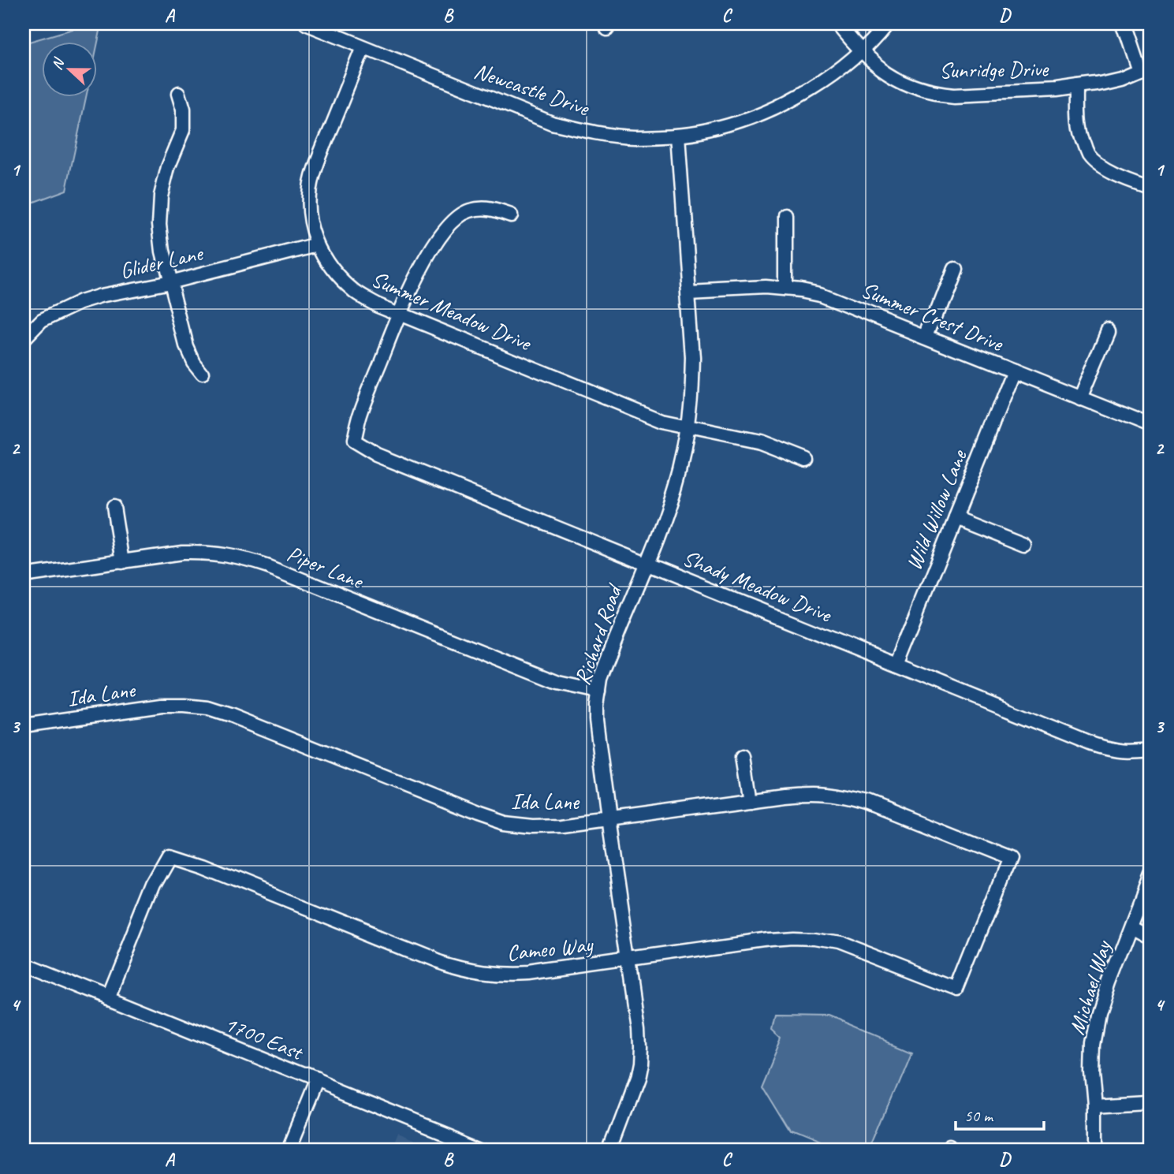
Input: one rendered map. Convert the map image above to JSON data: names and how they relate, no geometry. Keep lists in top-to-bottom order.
{
  "streets": {
    "street": [
      "Sunridge Drive",
      "Newcastle Drive",
      "Glider Lane",
      "Summer Meadow Drive",
      "Summer Crest Drive",
      "Wild Willow Lane",
      "Piper Lane",
      "Shady Meadow Drive",
      "Richard Road",
      "Ida Lane",
      "Cameo Way",
      "Michael Way",
      "1700 East"
    ]
  },
  "crossings": [
    ["Sunridge Drive", "Newcastle Drive"],
    ["Newcastle Drive", "Summer Meadow Drive"],
    ["Newcastle Drive", "Richard Road"],
    ["Glider Lane", "Summer Meadow Drive"],
    ["Summer Meadow Drive", "Shady Meadow Drive"],
    ["Summer Meadow Drive", "Richard Road"],
    ["Summer Crest Drive", "Wild Willow Lane"],
    ["Summer Crest Drive", "Richard Road"],
    ["Wild Willow Lane", "Shady Meadow Drive"],
    ["Piper Lane", "Richard Road"],
    ["Shady Meadow Drive", "Richard Road"],
    ["Richard Road", "Ida Lane"],
    ["Richard Road", "Cameo Way"],
    ["Ida Lane", "Cameo Way"],
    ["Cameo Way", "1700 East"]
  ],
  "scale_bar": "50 m",
  "north": "left",
  "grid": {
    "columns": [
      "A",
      "B",
      "C",
      "D"
    ],
    "rows": [
      "1",
      "2",
      "3",
      "4"
    ]
  }
}
